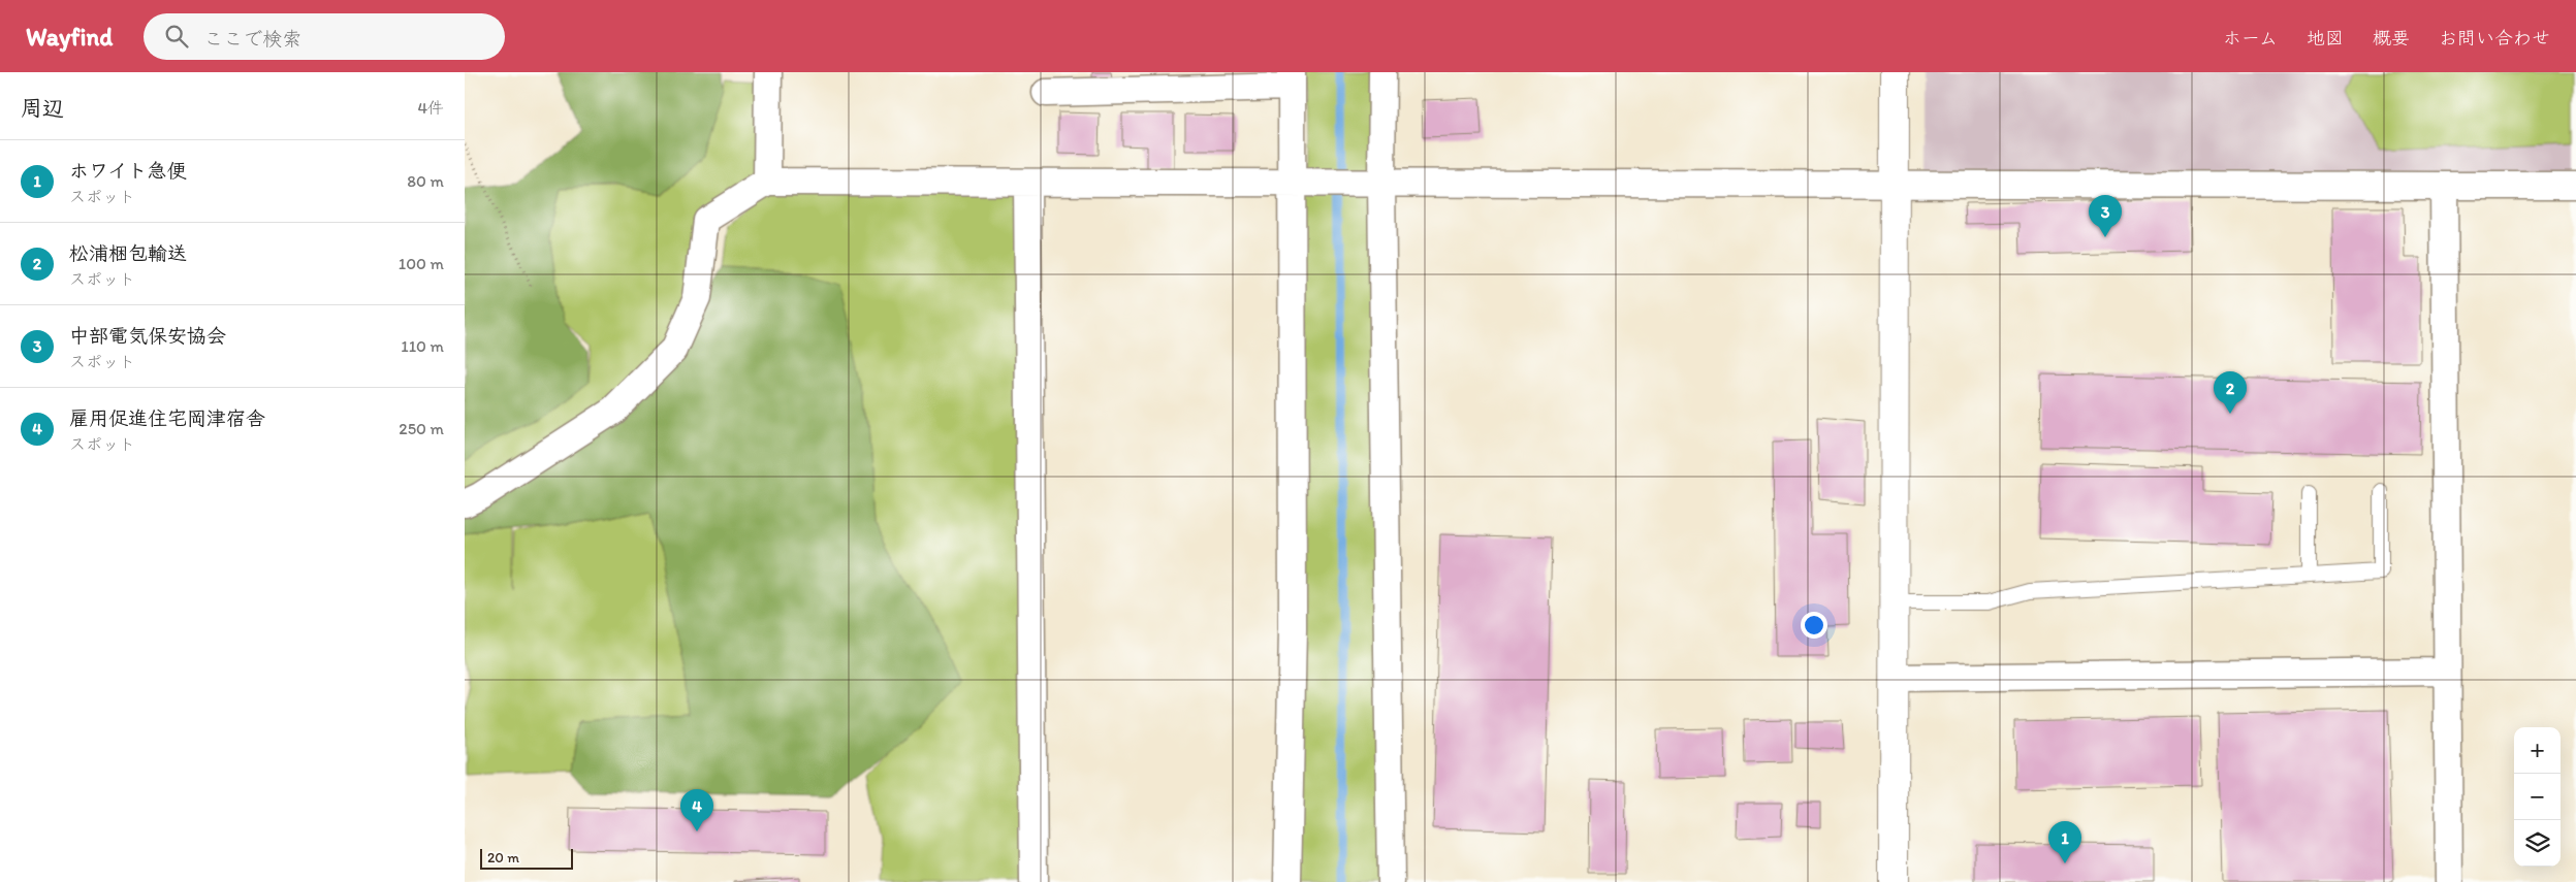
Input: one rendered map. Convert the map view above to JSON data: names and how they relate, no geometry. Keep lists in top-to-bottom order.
{
  "scale_bar": "20 m",
  "page": {
    "header": "Wayfind",
    "search": "ここで検索",
    "nav": [
      "ホーム",
      "地図",
      "概要",
      "お問い合わせ"
    ],
    "heading": ["周辺", "4件"],
    "list": [
      {
        "mark": "1",
        "name": "ホワイト急便",
        "note": "スポット",
        "value": "80 m"
      },
      {
        "mark": "2",
        "name": "松浦梱包輸送",
        "note": "スポット",
        "value": "100 m"
      },
      {
        "mark": "3",
        "name": "中部電気保安協会",
        "note": "スポット",
        "value": "110 m"
      },
      {
        "mark": "4",
        "name": "雇用促進住宅岡津宿舎",
        "note": "スポット",
        "value": "250 m"
      }
    ],
    "pins": [
      "3",
      "2",
      "4",
      "1"
    ],
    "map_buttons": ["+", "−"],
    "scale": "20 m"
  }
}
